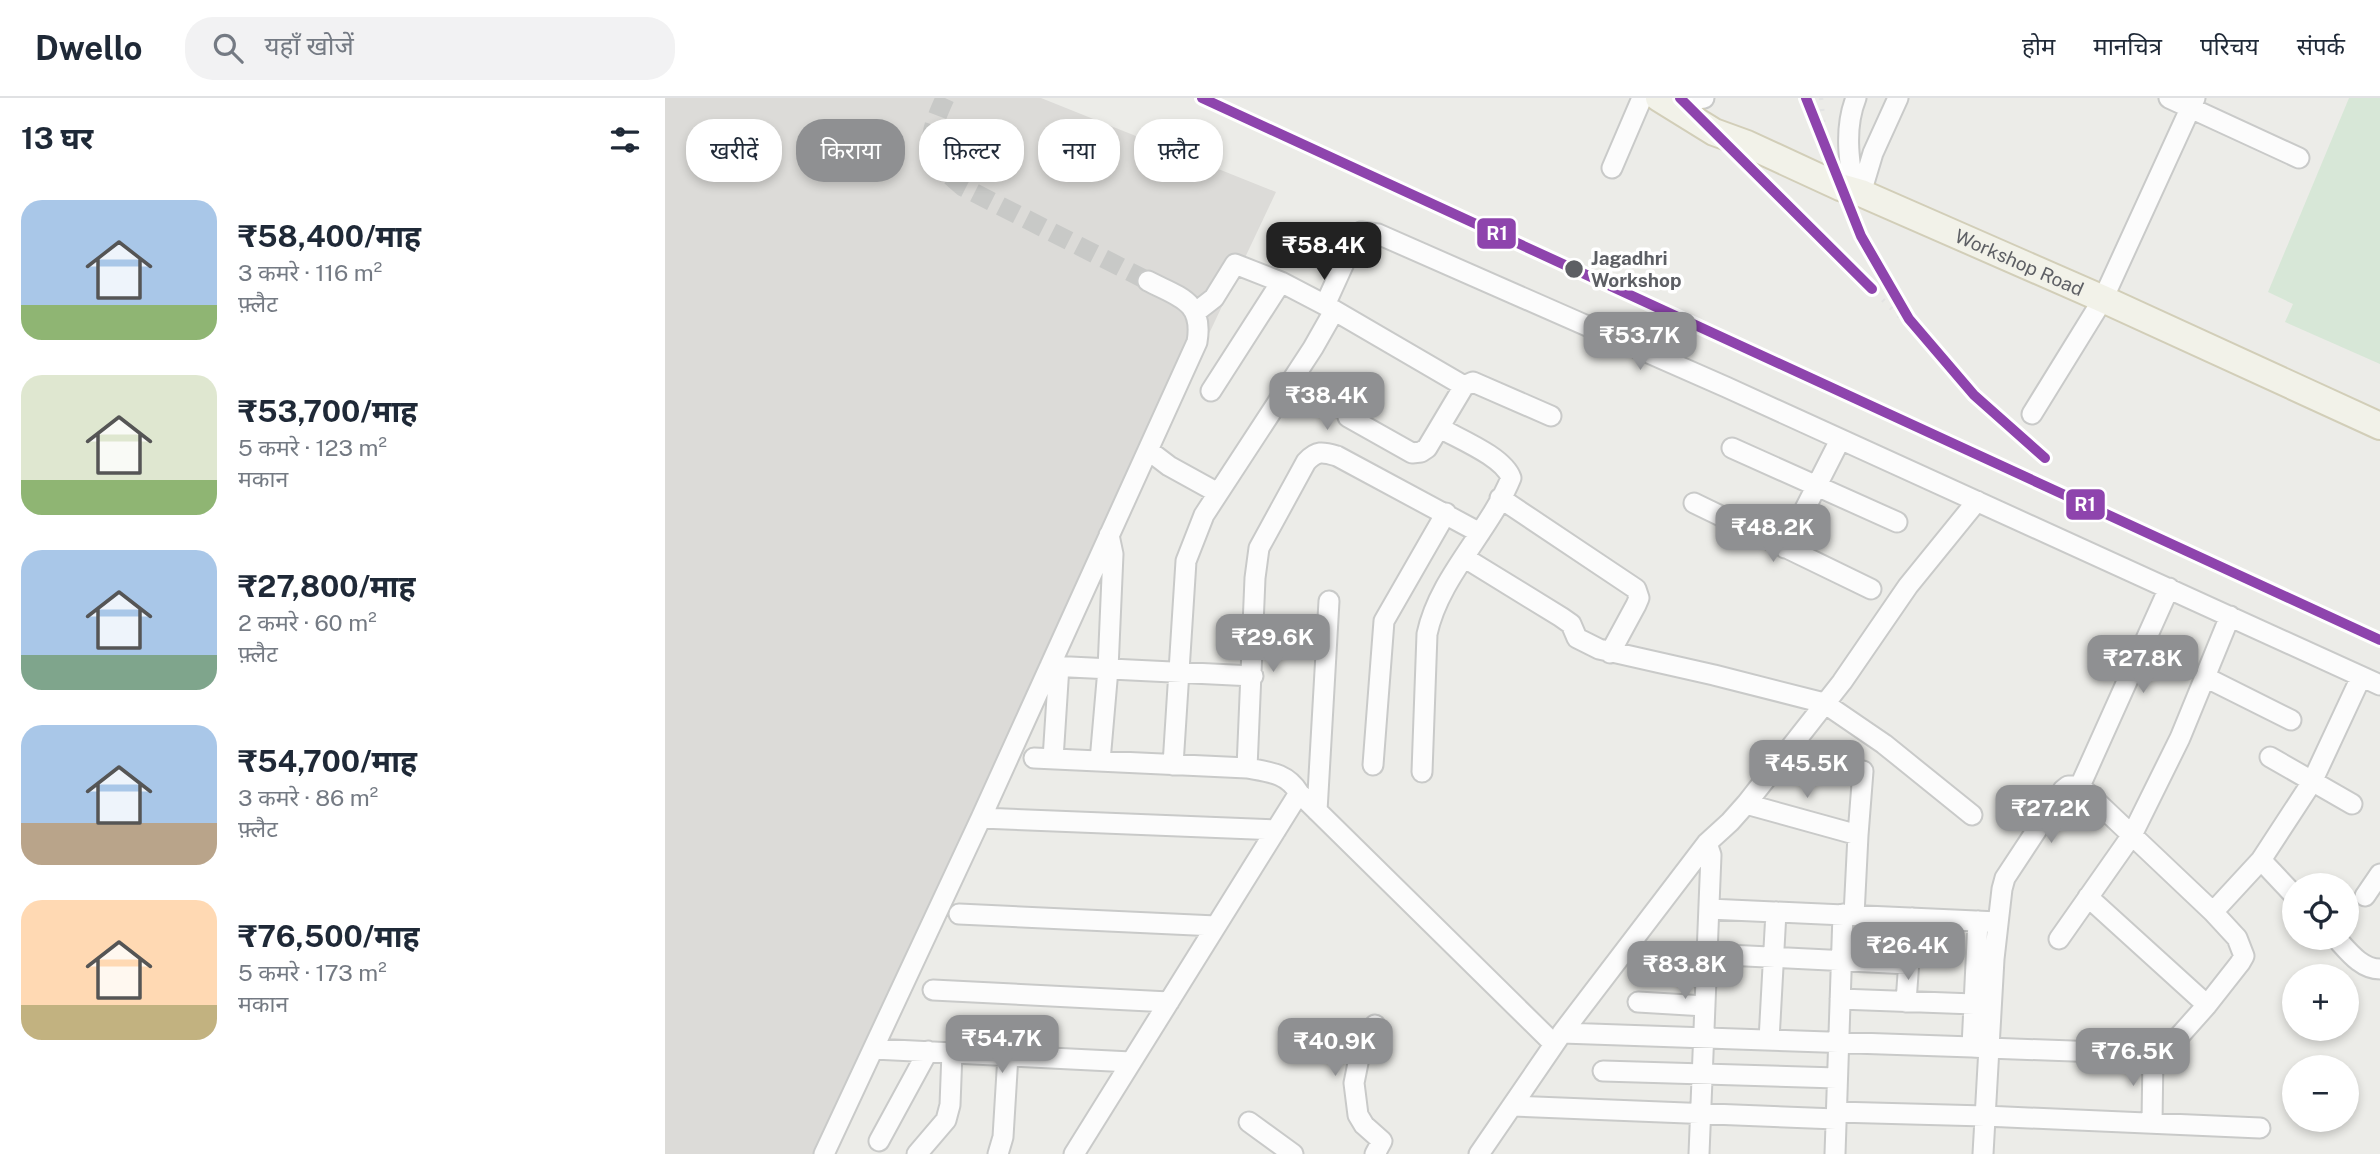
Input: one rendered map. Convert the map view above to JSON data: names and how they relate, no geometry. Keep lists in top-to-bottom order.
{
  "streets": {
    "main road": ["Workshop Road"]
  },
  "places": ["Jagadhri Workshop"],
  "lines": ["transit line R1"],
  "page": {
    "header": "Dwello",
    "search": "यहाँ खोजें",
    "nav": [
      "होम",
      "मानचित्र",
      "परिचय",
      "संपर्क"
    ],
    "heading": "13 घर",
    "chip": [
      "खरीदें",
      "किराया",
      "फ़िल्टर",
      "नया",
      "फ़्लैट"
    ],
    "list": [
      {
        "name": "₹58,400/माह",
        "note": "3 कमरे · 116 m² · फ़्लैट"
      },
      {
        "name": "₹53,700/माह",
        "note": "5 कमरे · 123 m² · मकान"
      },
      {
        "name": "₹27,800/माह",
        "note": "2 कमरे · 60 m² · फ़्लैट"
      },
      {
        "name": "₹54,700/माह",
        "note": "3 कमरे · 86 m² · फ़्लैट"
      },
      {
        "name": "₹76,500/माह",
        "note": "5 कमरे · 173 m² · मकान"
      }
    ],
    "price": [
      "₹58.4K",
      "₹53.7K",
      "₹38.4K",
      "₹48.2K",
      "₹29.6K",
      "₹27.8K",
      "₹45.5K",
      "₹27.2K",
      "₹26.4K",
      "₹83.8K",
      "₹54.7K",
      "₹40.9K",
      "₹76.5K"
    ],
    "map_buttons": ["+", "−"]
  }
}
